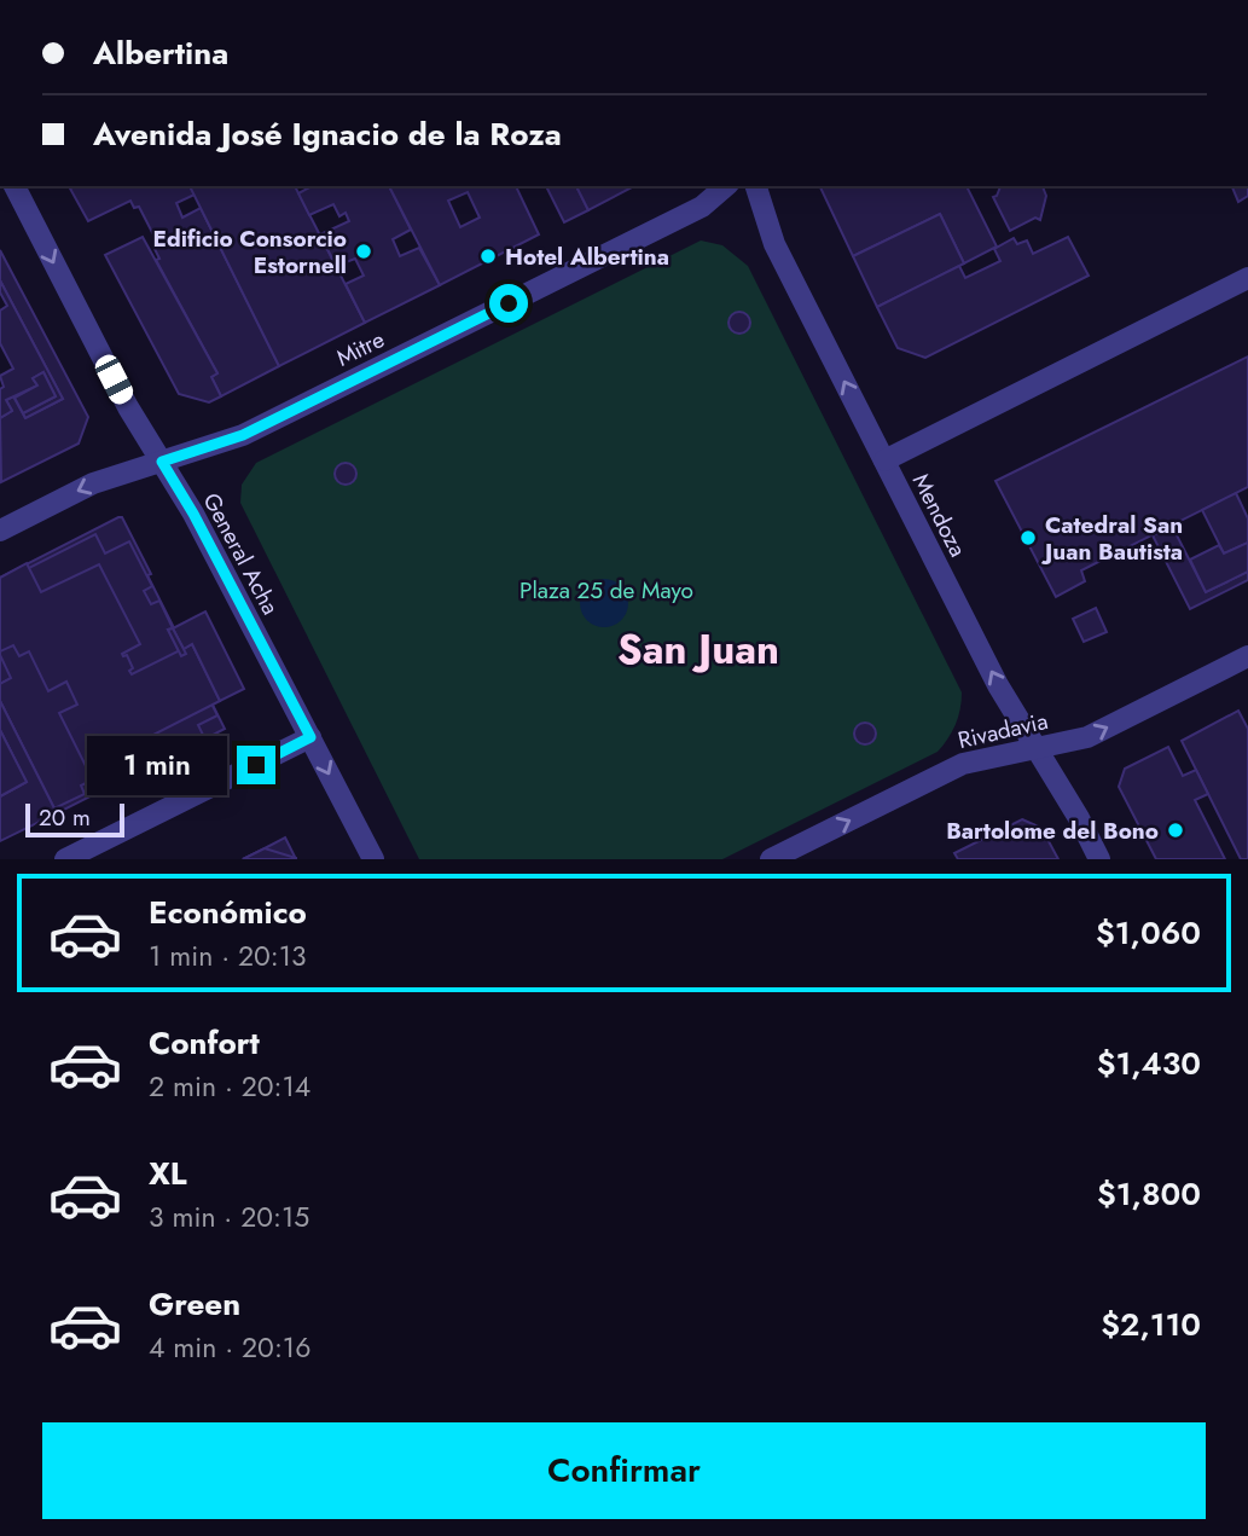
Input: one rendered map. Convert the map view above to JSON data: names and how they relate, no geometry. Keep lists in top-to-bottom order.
{
  "streets": {
    "street": [
      "Mitre",
      "Mendoza",
      "General Acha",
      "Rivadavia"
    ]
  },
  "crossings": [
    ["Mitre", "General Acha"],
    ["Mendoza", "Rivadavia"]
  ],
  "one_way": ["Mendoza", "General Acha", "Rivadavia"],
  "districts": ["San Juan"],
  "parks": ["Plaza 25 de Mayo"],
  "places": [
    "Edificio Consorcio Estornell",
    "Hotel Albertina",
    "Catedral San Juan Bautista",
    "Bartolome del Bono"
  ],
  "scale_bar": "20 m",
  "page": {
    "banner": ["Albertina", "Avenida José Ignacio de la Roza"],
    "bubble": "1 min",
    "scale": "20 m",
    "list": [
      {
        "name": "Económico",
        "note": "1 min · 20:13",
        "value": "$1,060"
      },
      {
        "name": "Confort",
        "note": "2 min · 20:14",
        "value": "$1,430"
      },
      {
        "name": "XL",
        "note": "3 min · 20:15",
        "value": "$1,800"
      },
      {
        "name": "Green",
        "note": "4 min · 20:16",
        "value": "$2,110"
      }
    ],
    "buttons": "Confirmar"
  }
}
